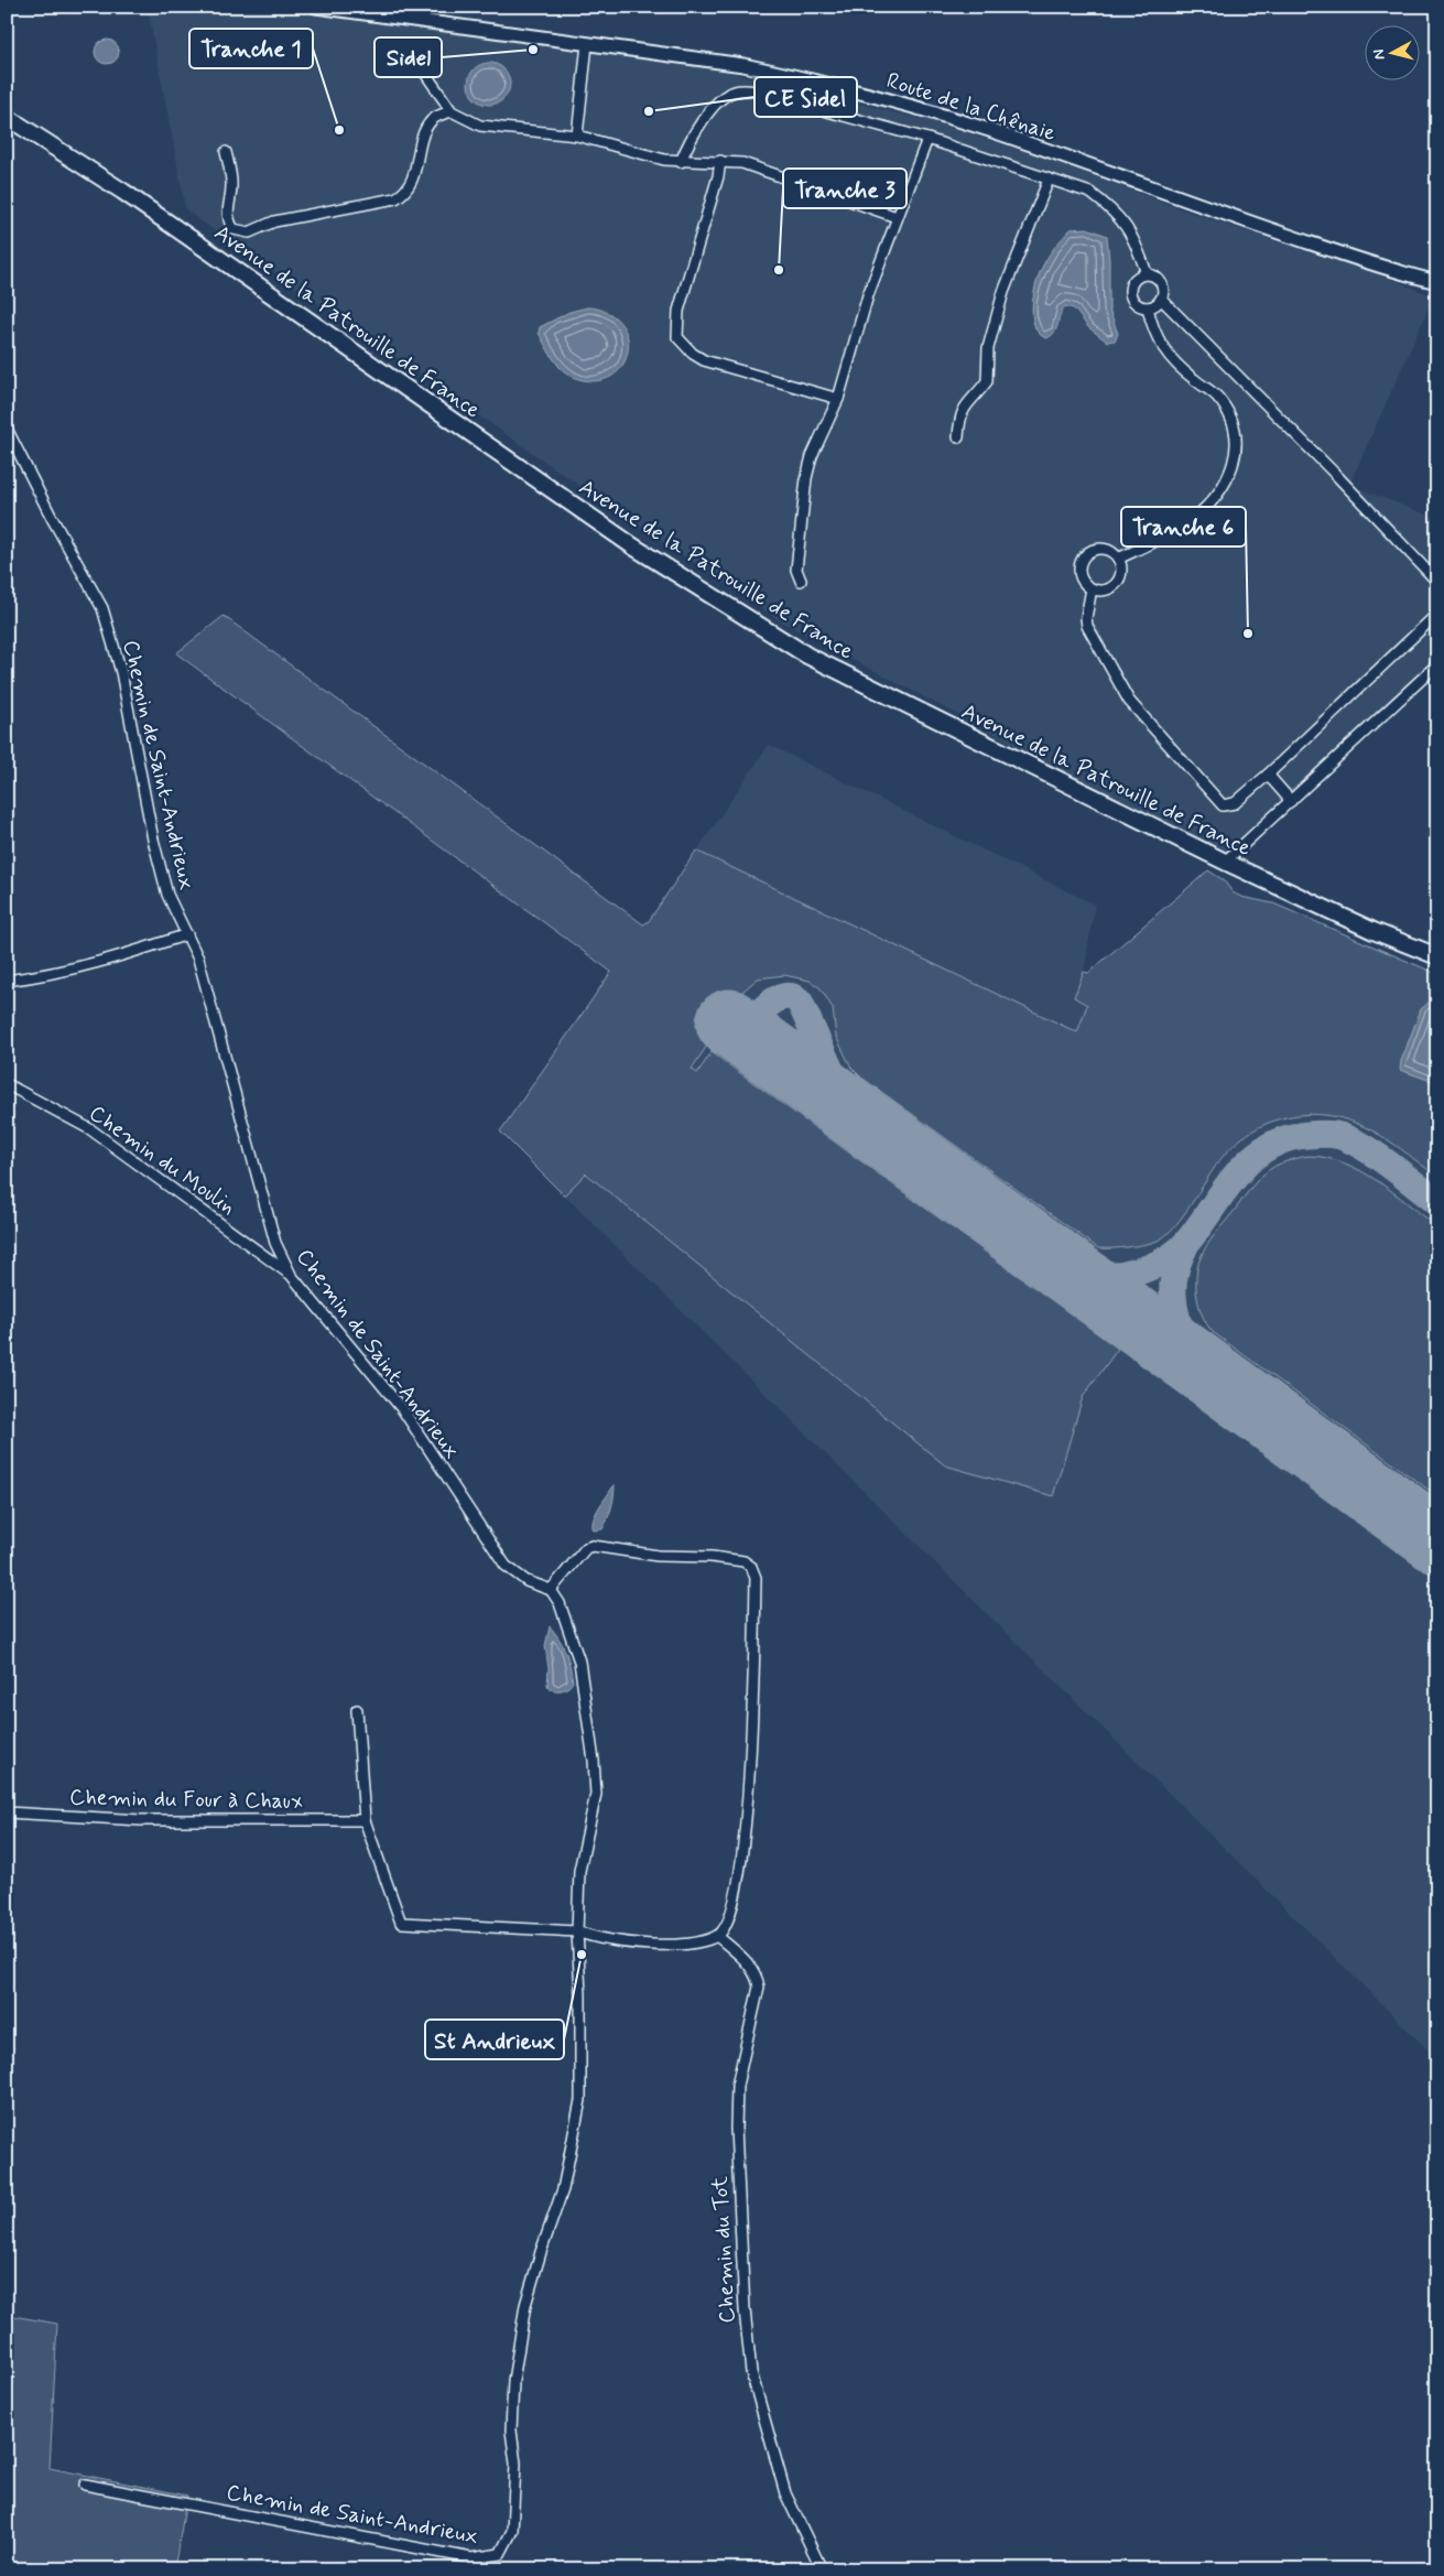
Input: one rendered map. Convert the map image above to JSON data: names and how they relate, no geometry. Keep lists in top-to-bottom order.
{
  "streets": {
    "main road": ["Avenue de la Patrouille de France"],
    "street": [
      "Route de la Chênaie",
      "Chemin de Saint-Andrieux",
      "Chemin du Moulin",
      "Chemin du Four à Chaux",
      "Chemin du Tot"
    ]
  },
  "crossings": [
    ["Chemin de Saint-Andrieux", "Chemin du Moulin"]
  ],
  "places": [
    "Sidel",
    "CE Sidel",
    "Tranche 1",
    "Tranche 3",
    "Tranche 6",
    "St Andrieux"
  ],
  "north": "left"
}
